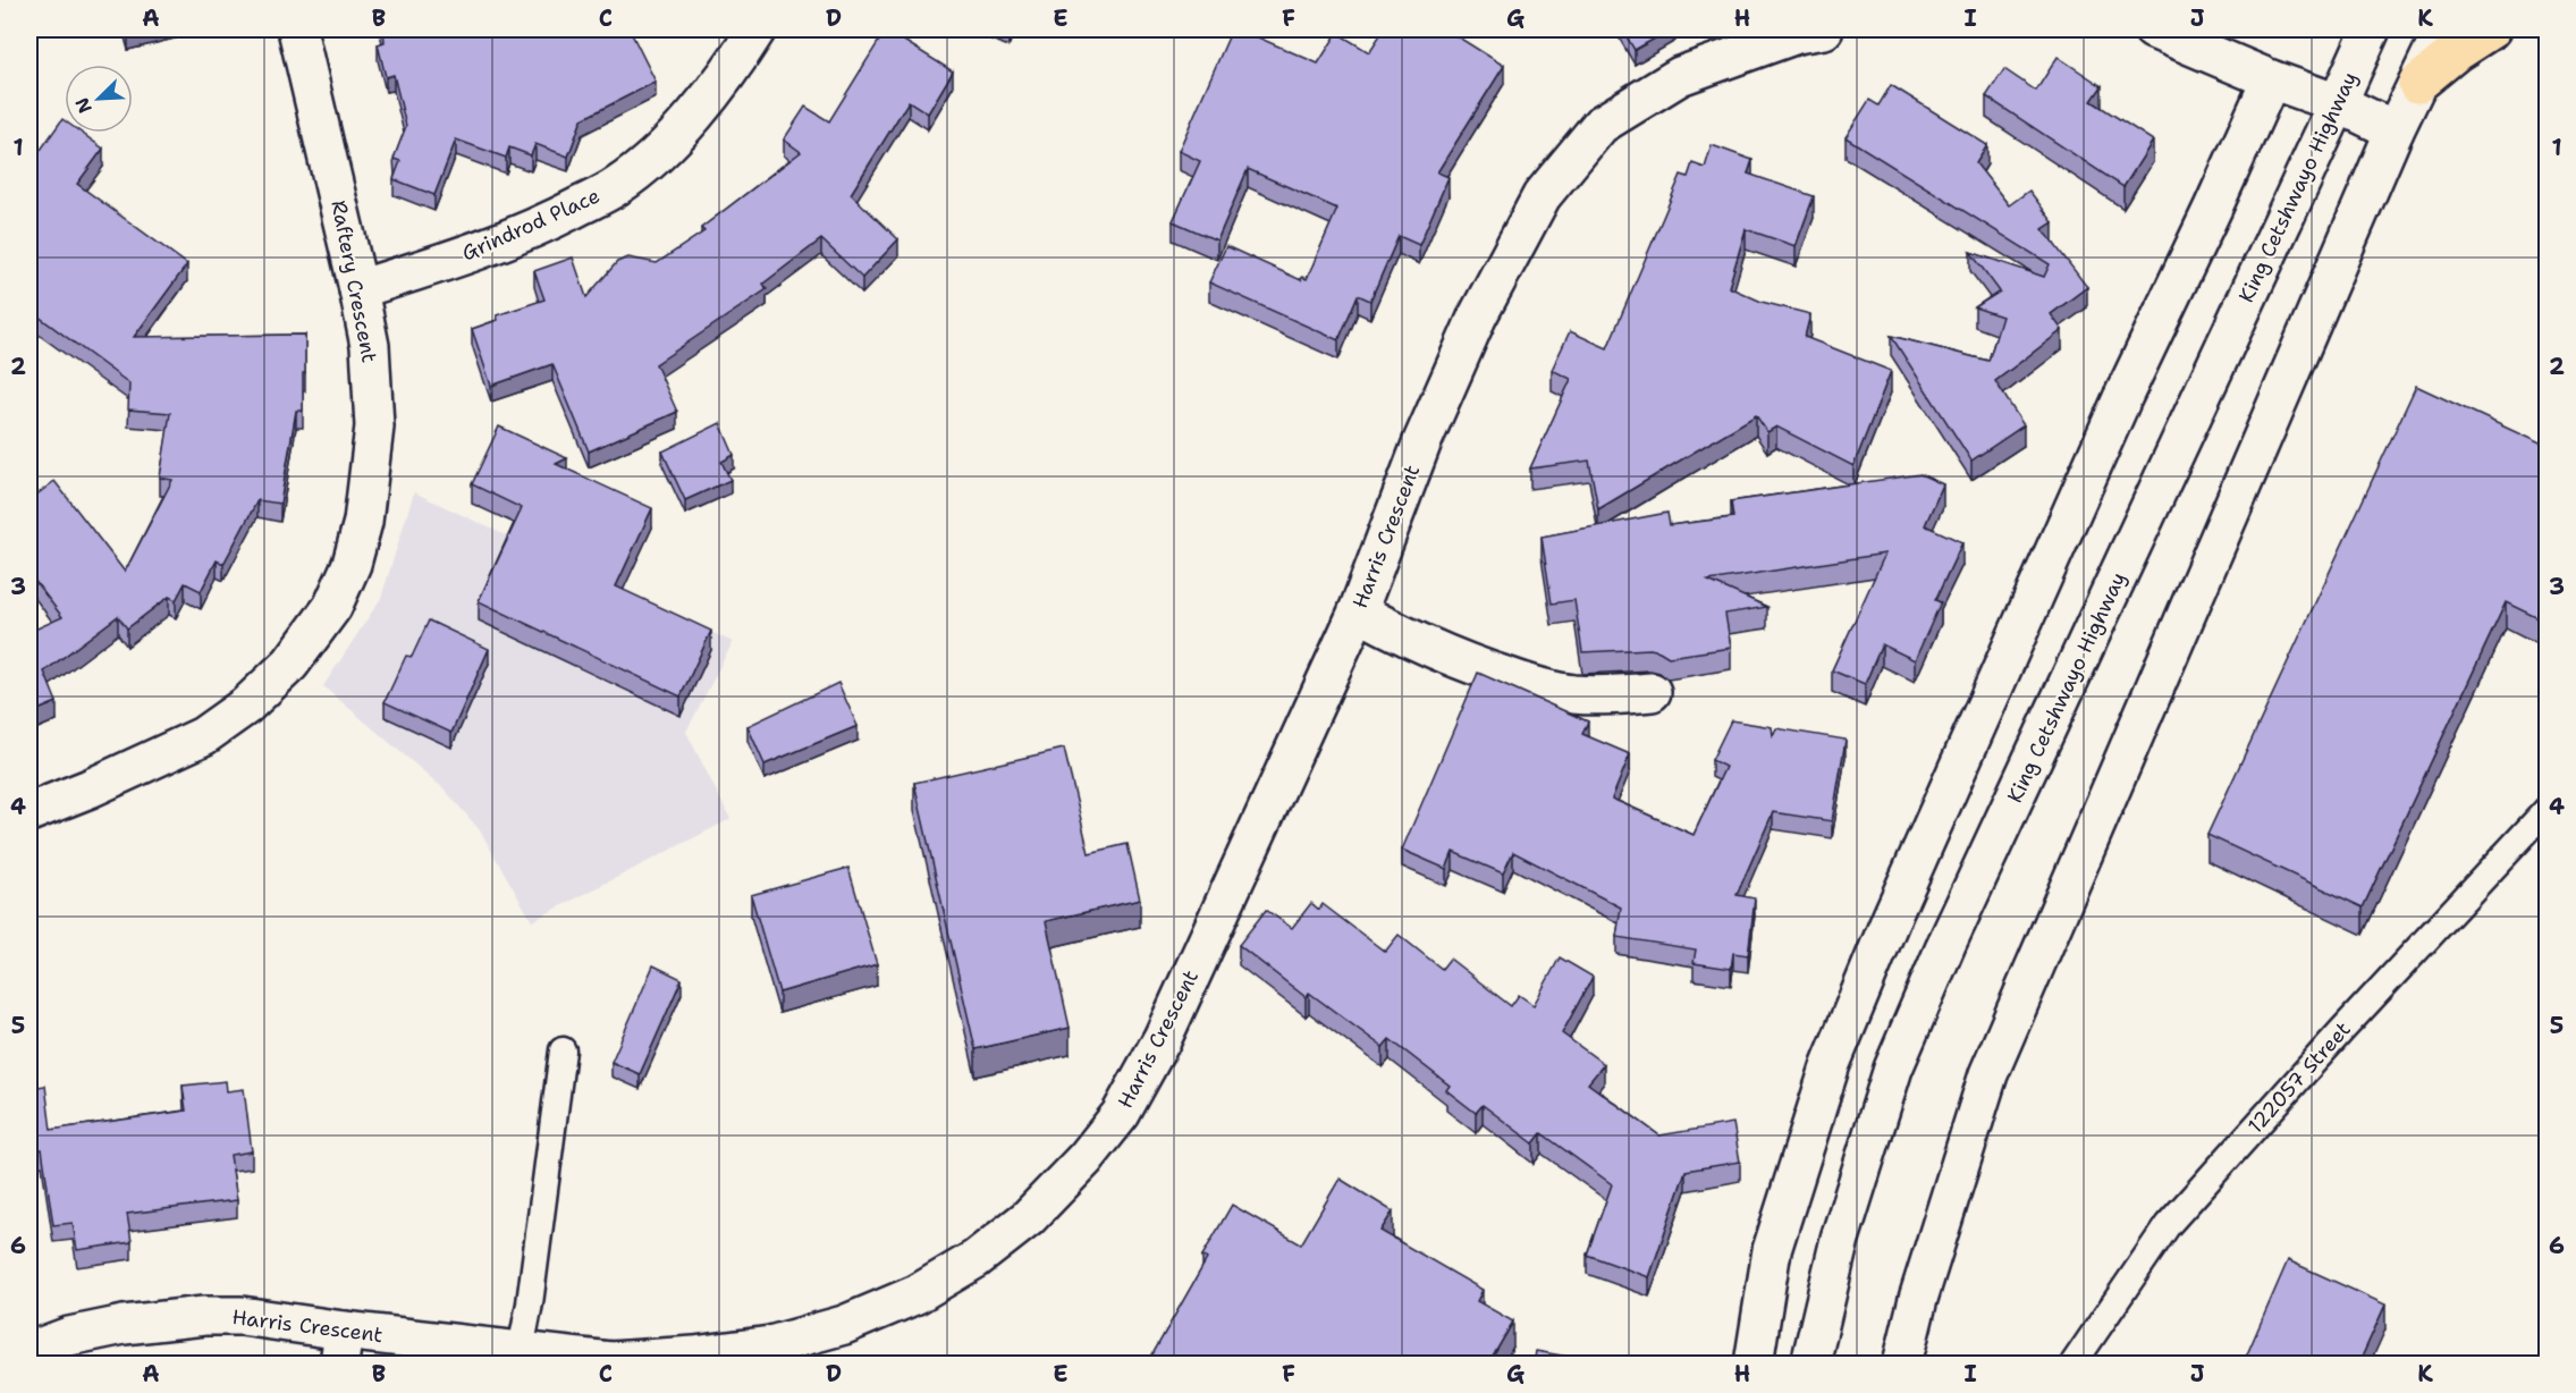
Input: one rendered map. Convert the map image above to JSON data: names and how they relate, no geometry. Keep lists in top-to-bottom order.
{
  "streets": {
    "street": [
      "King Cetshwayo Highway",
      "Grindrod Place",
      "Raftery Crescent",
      "Harris Crescent"
    ],
    "lane": ["122057 Street"]
  },
  "crossings": [
    ["Grindrod Place", "Raftery Crescent"]
  ],
  "north": "bottom left",
  "grid": {
    "columns": [
      "A",
      "B",
      "C",
      "D",
      "E",
      "F",
      "G",
      "H",
      "I",
      "J",
      "K"
    ],
    "rows": [
      "1",
      "2",
      "3",
      "4",
      "5",
      "6"
    ]
  }
}
